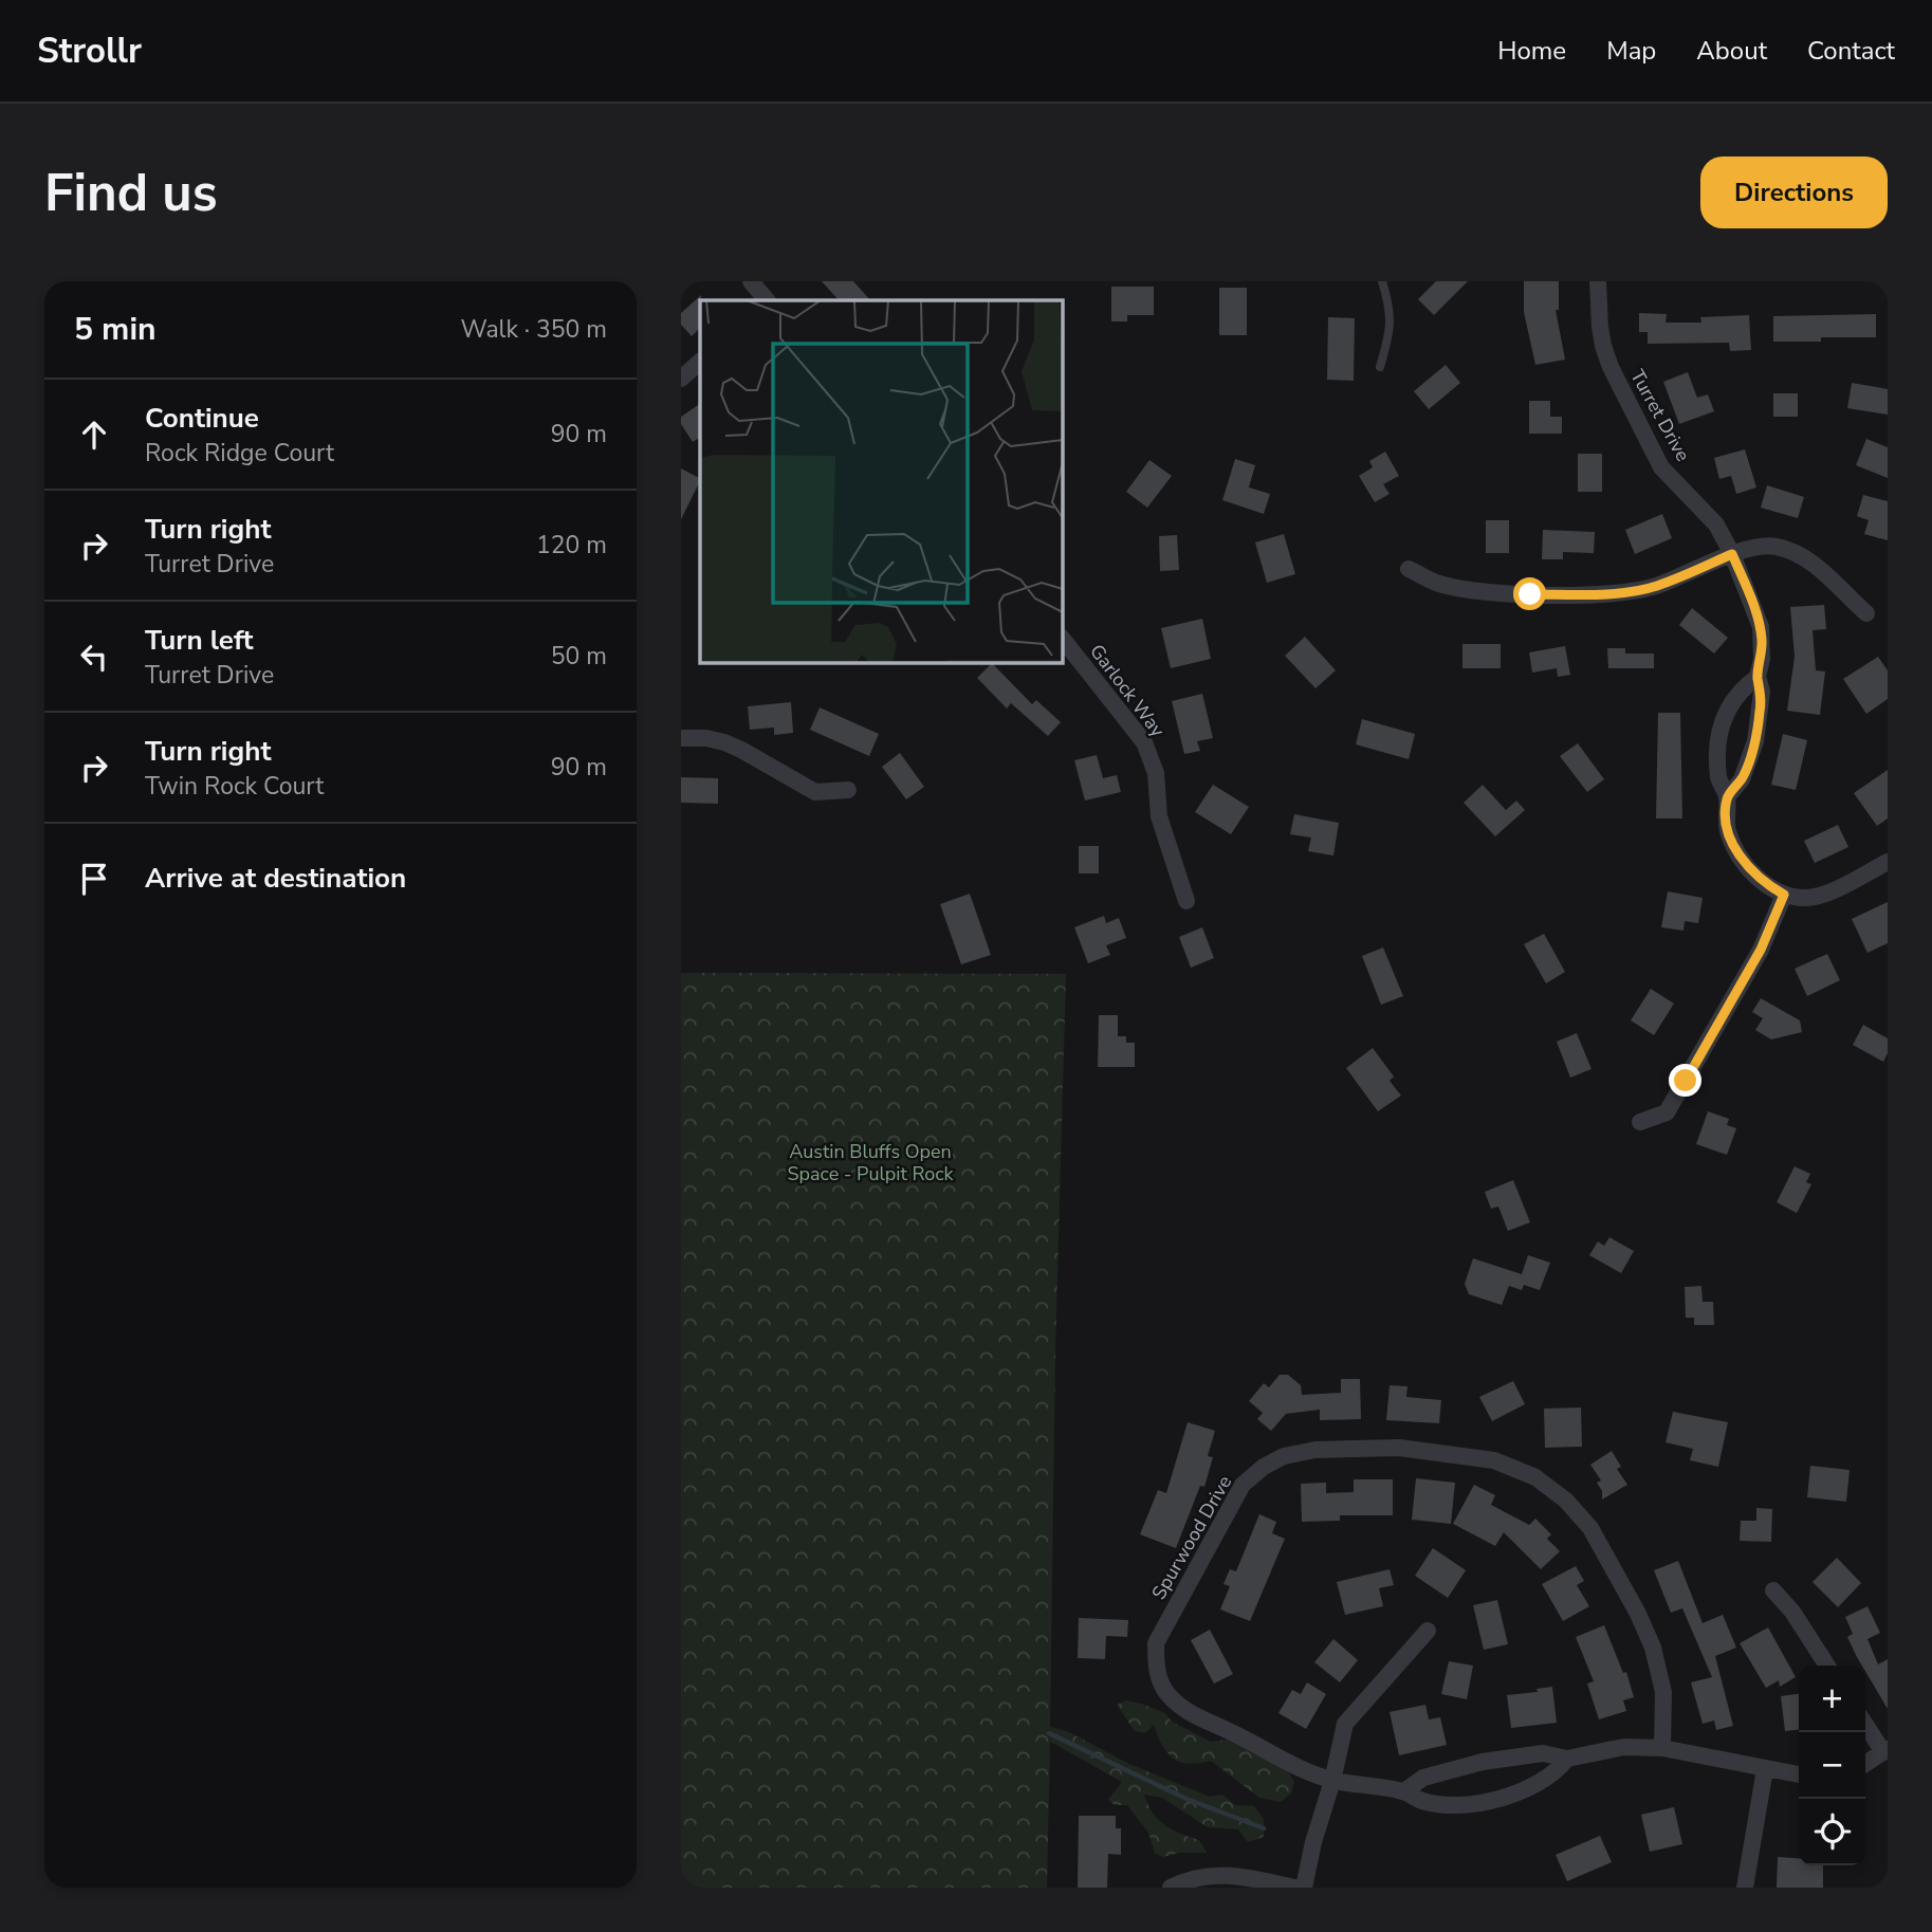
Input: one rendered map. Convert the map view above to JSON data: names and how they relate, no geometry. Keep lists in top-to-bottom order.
{
  "streets": {
    "street": ["Turret Drive", "Garlock Way", "Spurwood Drive"]
  },
  "parks": ["Austin Bluffs Open Space - Pulpit Rock"],
  "page": {
    "header": "Strollr",
    "nav": [
      "Home",
      "Map",
      "About",
      "Contact"
    ],
    "buttons": "Directions",
    "title": "Find us",
    "heading": ["5 min", "Walk · 350 m"],
    "list": [
      ["Continue", "Rock Ridge Court", "90 m"],
      ["Turn right", "Turret Drive", "120 m"],
      ["Turn left", "Turret Drive", "50 m"],
      ["Turn right", "Twin Rock Court", "90 m"],
      "Arrive at destination"
    ],
    "map_buttons": ["+", "−"]
  }
}
